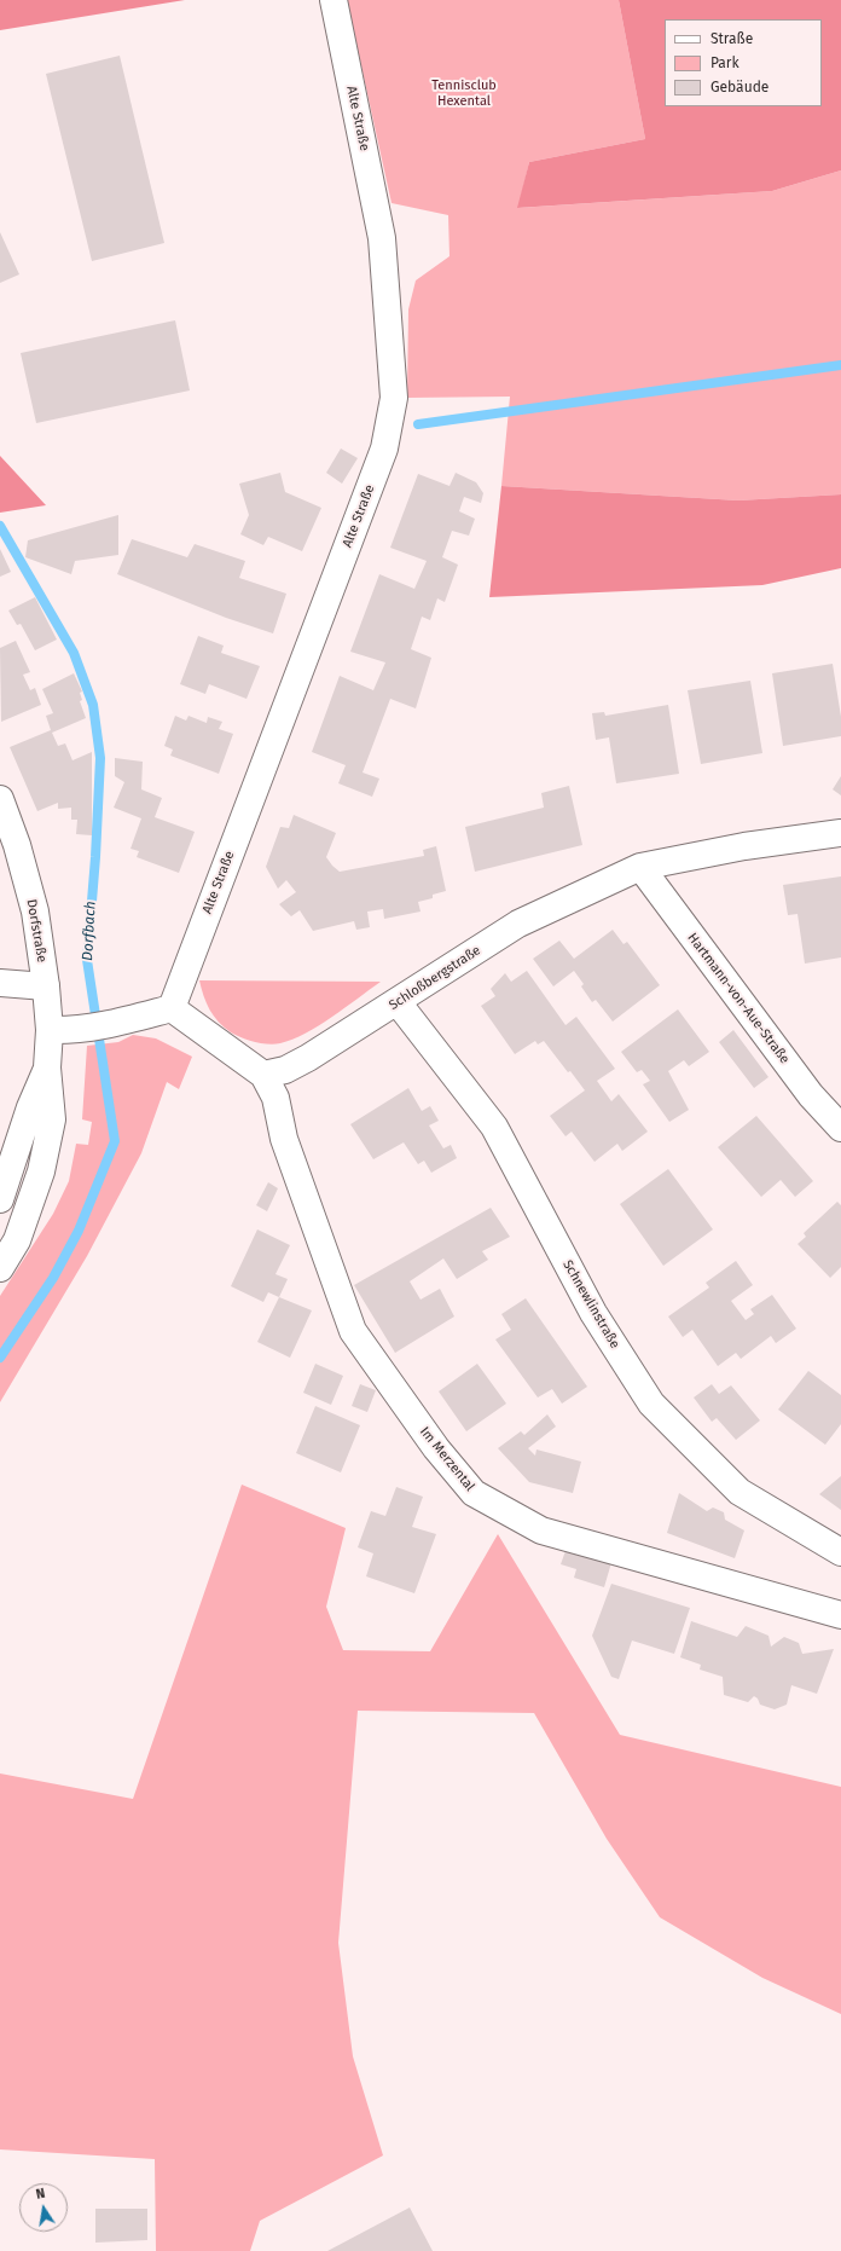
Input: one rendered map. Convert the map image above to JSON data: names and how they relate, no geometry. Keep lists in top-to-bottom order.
{
  "streets": {
    "street": [
      "Alte Straße",
      "Dorfstraße",
      "Schloßbergstraße",
      "Hartmann-von-Aue-Straße",
      "Schnewlinstraße",
      "Im Merzental"
    ]
  },
  "crossings": [
    ["Schloßbergstraße", "Hartmann-von-Aue-Straße"],
    ["Schloßbergstraße", "Schnewlinstraße"],
    ["Schloßbergstraße", "Im Merzental"]
  ],
  "water": ["Dorfbach"],
  "parks": ["Tennisclub Hexental"],
  "legend": ["Straße", "Park", "Gebäude"],
  "north": "top"
}
